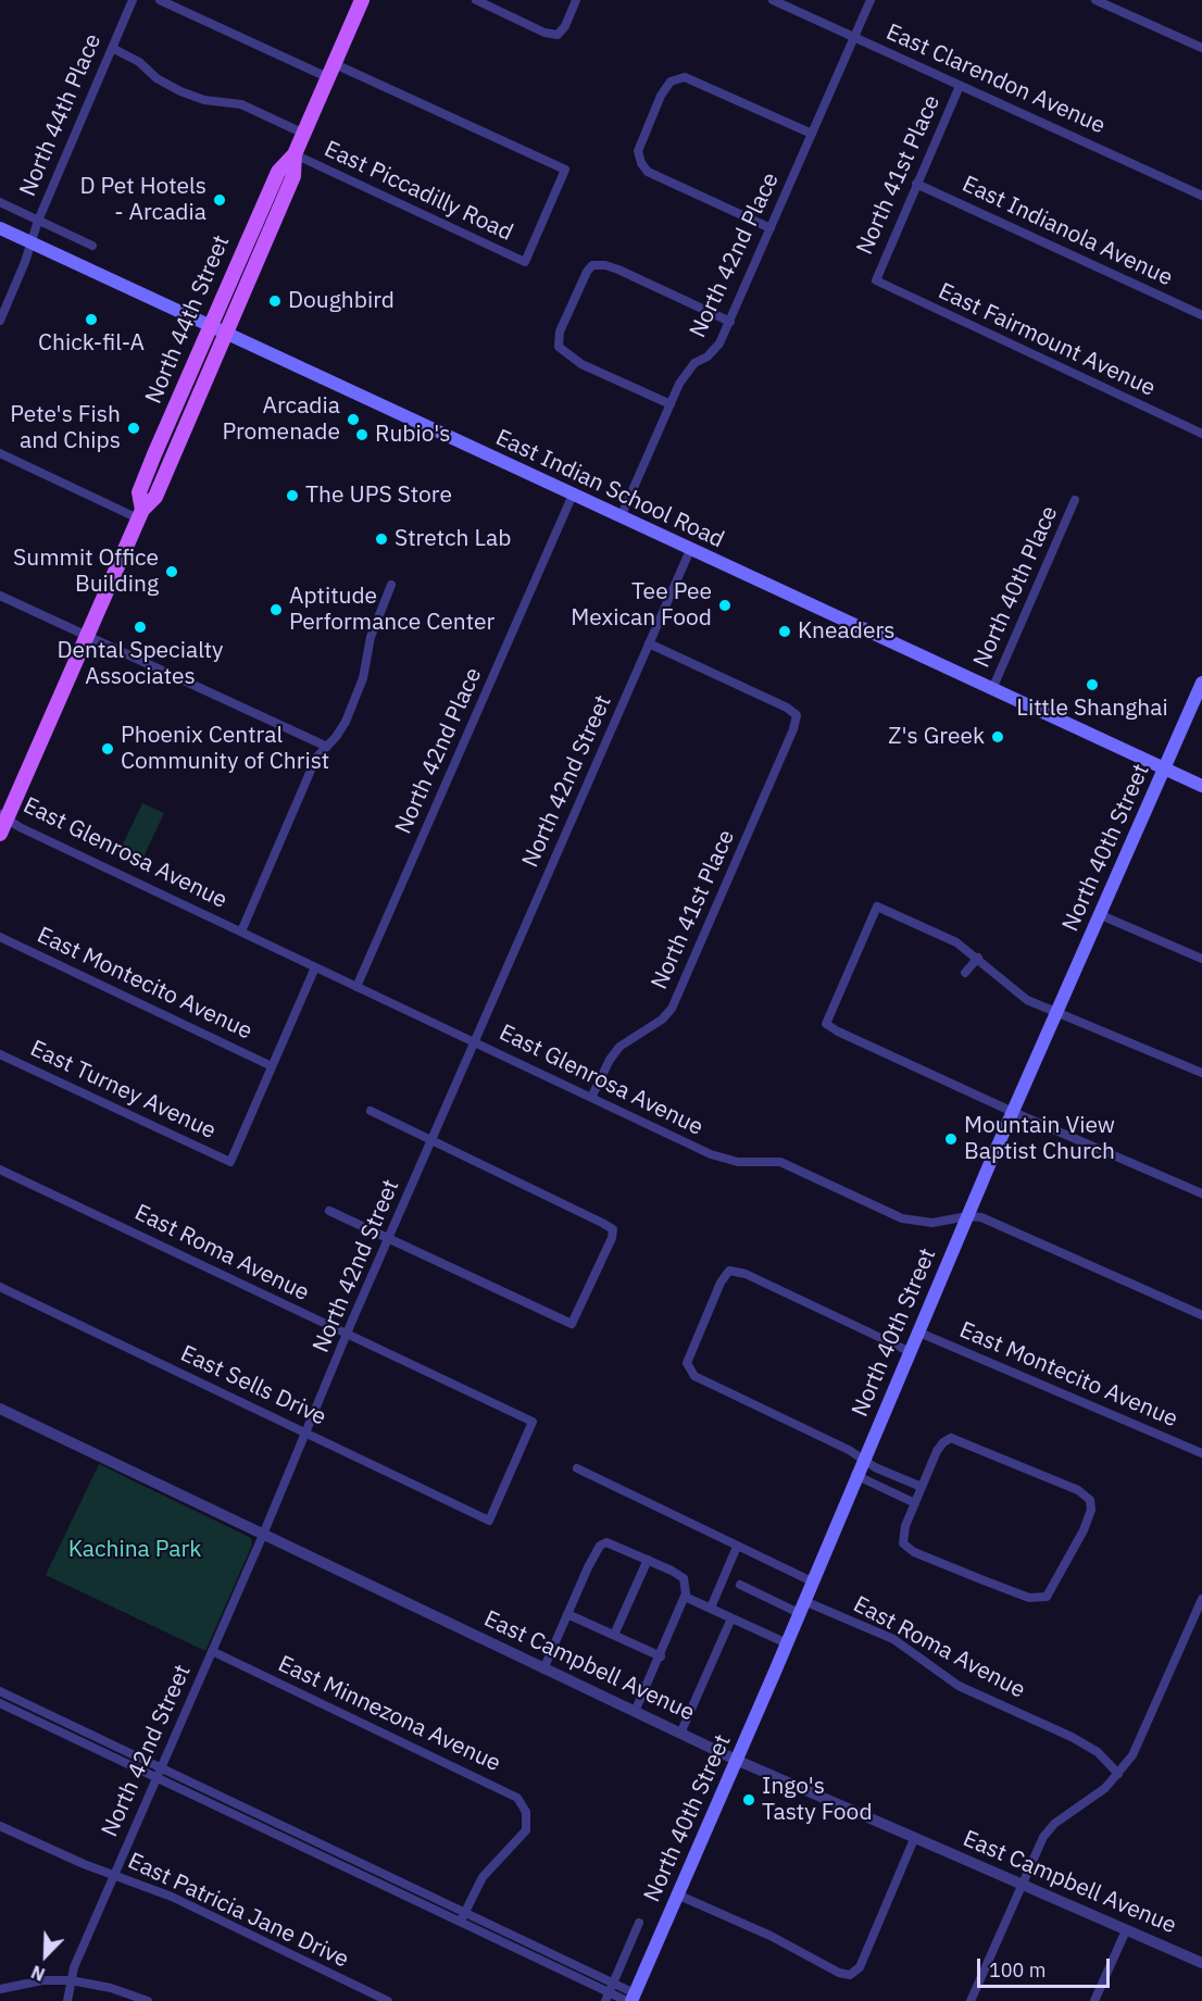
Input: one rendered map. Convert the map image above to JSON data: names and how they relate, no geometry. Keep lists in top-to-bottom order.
{
  "streets": {
    "main road": ["North 44th Street", "East Indian School Road", "North 40th Street"],
    "street": [
      "East Clarendon Avenue",
      "North 44th Place",
      "North 41st Place",
      "East Piccadilly Road",
      "East Indianola Avenue",
      "North 42nd Place",
      "East Fairmount Avenue",
      "North 40th Place",
      "North 42nd Street",
      "East Glenrosa Avenue",
      "East Montecito Avenue",
      "East Turney Avenue",
      "East Roma Avenue",
      "East Sells Drive",
      "East Campbell Avenue",
      "East Minnezona Avenue",
      "East Patricia Jane Drive"
    ]
  },
  "crossings": [
    ["East Clarendon Avenue", "North 41st Place"],
    ["East Clarendon Avenue", "North 42nd Place"],
    ["North 44th Place", "East Piccadilly Road"],
    ["North 44th Place", "East Indian School Road"],
    ["North 41st Place", "East Indianola Avenue"],
    ["North 41st Place", "East Fairmount Avenue"],
    ["North 41st Place", "North 42nd Street"],
    ["North 41st Place", "East Glenrosa Avenue"],
    ["East Piccadilly Road", "North 44th Street"],
    ["North 42nd Place", "East Indian School Road"],
    ["North 42nd Place", "East Glenrosa Avenue"],
    ["North 44th Street", "East Indian School Road"],
    ["North 44th Street", "East Glenrosa Avenue"],
    ["East Indian School Road", "North 40th Place"],
    ["East Indian School Road", "North 42nd Street"],
    ["East Indian School Road", "North 40th Street"],
    ["North 42nd Street", "East Glenrosa Avenue"],
    ["North 42nd Street", "East Roma Avenue"],
    ["North 42nd Street", "East Sells Drive"],
    ["North 42nd Street", "East Campbell Avenue"],
    ["North 42nd Street", "East Minnezona Avenue"],
    ["North 42nd Street", "East Patricia Jane Drive"],
    ["North 40th Street", "East Glenrosa Avenue"],
    ["North 40th Street", "East Montecito Avenue"],
    ["North 40th Street", "East Roma Avenue"],
    ["North 40th Street", "East Campbell Avenue"],
    ["East Montecito Avenue", "East Turney Avenue"],
    ["East Roma Avenue", "East Sells Drive"]
  ],
  "parks": ["Kachina Park"],
  "places": [
    "D Pet Hotels - Arcadia",
    "Doughbird",
    "Chick-fil-A",
    "Arcadia Promenade",
    "Pete's Fish and Chips",
    "Rubio's",
    "The UPS Store",
    "Stretch Lab",
    "Summit Office Building",
    "Tee Pee Mexican Food",
    "Aptitude Performance Center",
    "Dental Specialty Associates",
    "Kneaders",
    "Little Shanghai",
    "Z's Greek",
    "Phoenix Central Community of Christ",
    "Mountain View Baptist Church",
    "Ingo's Tasty Food"
  ],
  "scale_bar": "100 m",
  "north": "bottom left"
}
